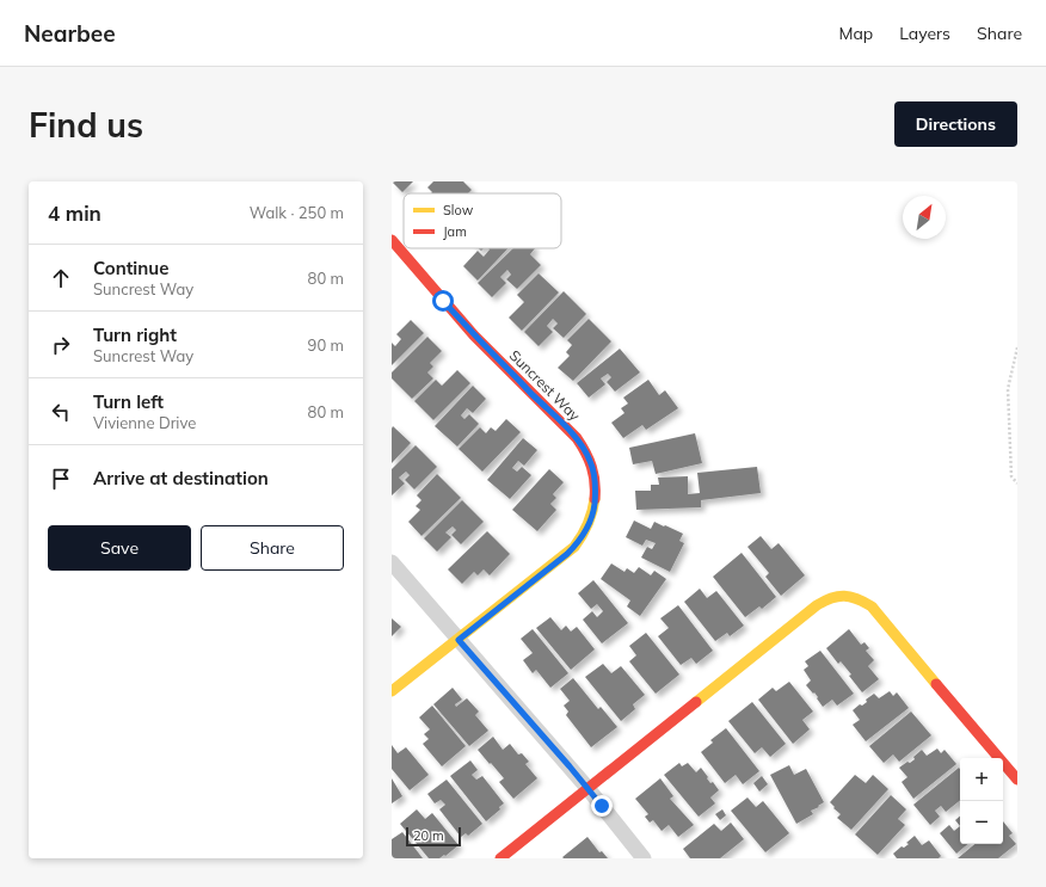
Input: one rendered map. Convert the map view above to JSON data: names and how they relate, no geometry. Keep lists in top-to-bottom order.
{
  "streets": {
    "street": ["Suncrest Way"]
  },
  "legend": ["Slow", "Jam"],
  "scale_bar": "20 m",
  "north": "top right",
  "page": {
    "header": "Nearbee",
    "nav": ["Map", "Layers", "Share"],
    "buttons": [
      "Directions",
      ["Save", "Share"]
    ],
    "title": "Find us",
    "heading": ["4 min", "Walk · 250 m"],
    "list": [
      ["Continue", "Suncrest Way", "80 m"],
      ["Turn right", "Suncrest Way", "90 m"],
      ["Turn left", "Vivienne Drive", "80 m"],
      "Arrive at destination"
    ],
    "map_buttons": ["+", "−"],
    "scale": "20 m"
  }
}
